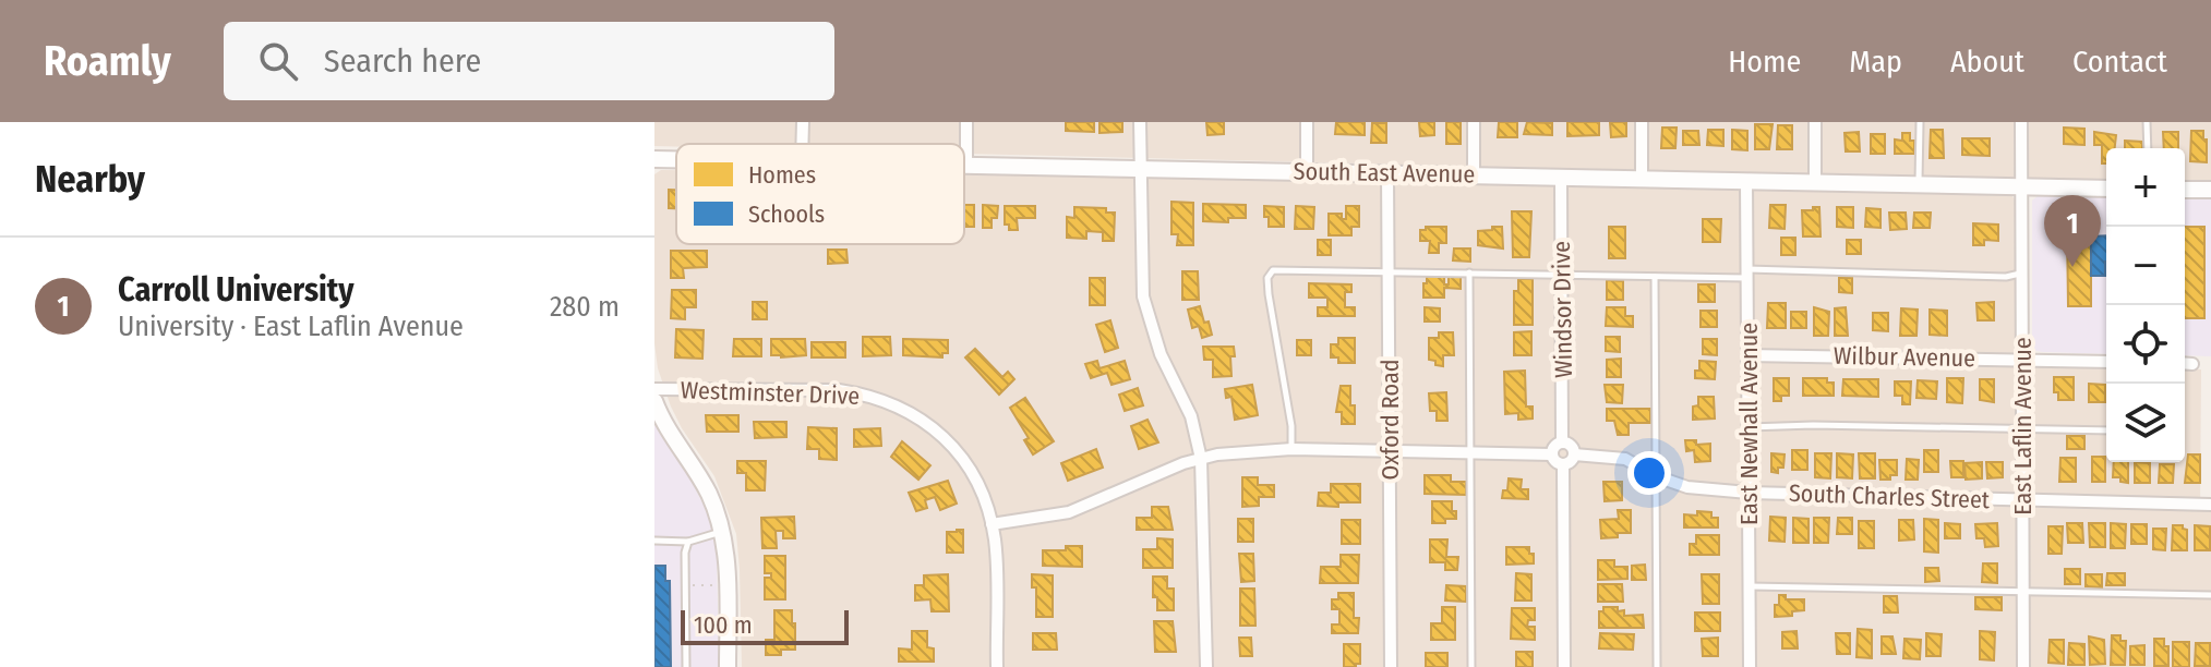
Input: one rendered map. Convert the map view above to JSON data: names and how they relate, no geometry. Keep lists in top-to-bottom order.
{
  "streets": {
    "main road": ["South East Avenue"],
    "street": [
      "Windsor Drive",
      "Wilbur Avenue",
      "Westminster Drive",
      "Oxford Road",
      "East Newhall Avenue",
      "East Laflin Avenue",
      "South Charles Street"
    ]
  },
  "crossings": [
    ["South East Avenue", "Windsor Drive"],
    ["South East Avenue", "Oxford Road"],
    ["South East Avenue", "East Newhall Avenue"],
    ["South East Avenue", "East Laflin Avenue"],
    ["Windsor Drive", "South Charles Street"],
    ["Wilbur Avenue", "East Newhall Avenue"],
    ["Wilbur Avenue", "East Laflin Avenue"],
    ["East Newhall Avenue", "South Charles Street"],
    ["East Laflin Avenue", "South Charles Street"]
  ],
  "legend": ["Homes", "Schools"],
  "scale_bar": "100 m",
  "page": {
    "header": "Roamly",
    "search": "Search here",
    "nav": [
      "Home",
      "Map",
      "About",
      "Contact"
    ],
    "heading": "Nearby",
    "map_buttons": ["+", "−"],
    "pins": "1",
    "list": [
      {
        "mark": "1",
        "name": "Carroll University",
        "note": "University · East Laflin Avenue",
        "value": "280 m"
      }
    ],
    "scale": "100 m"
  }
}
